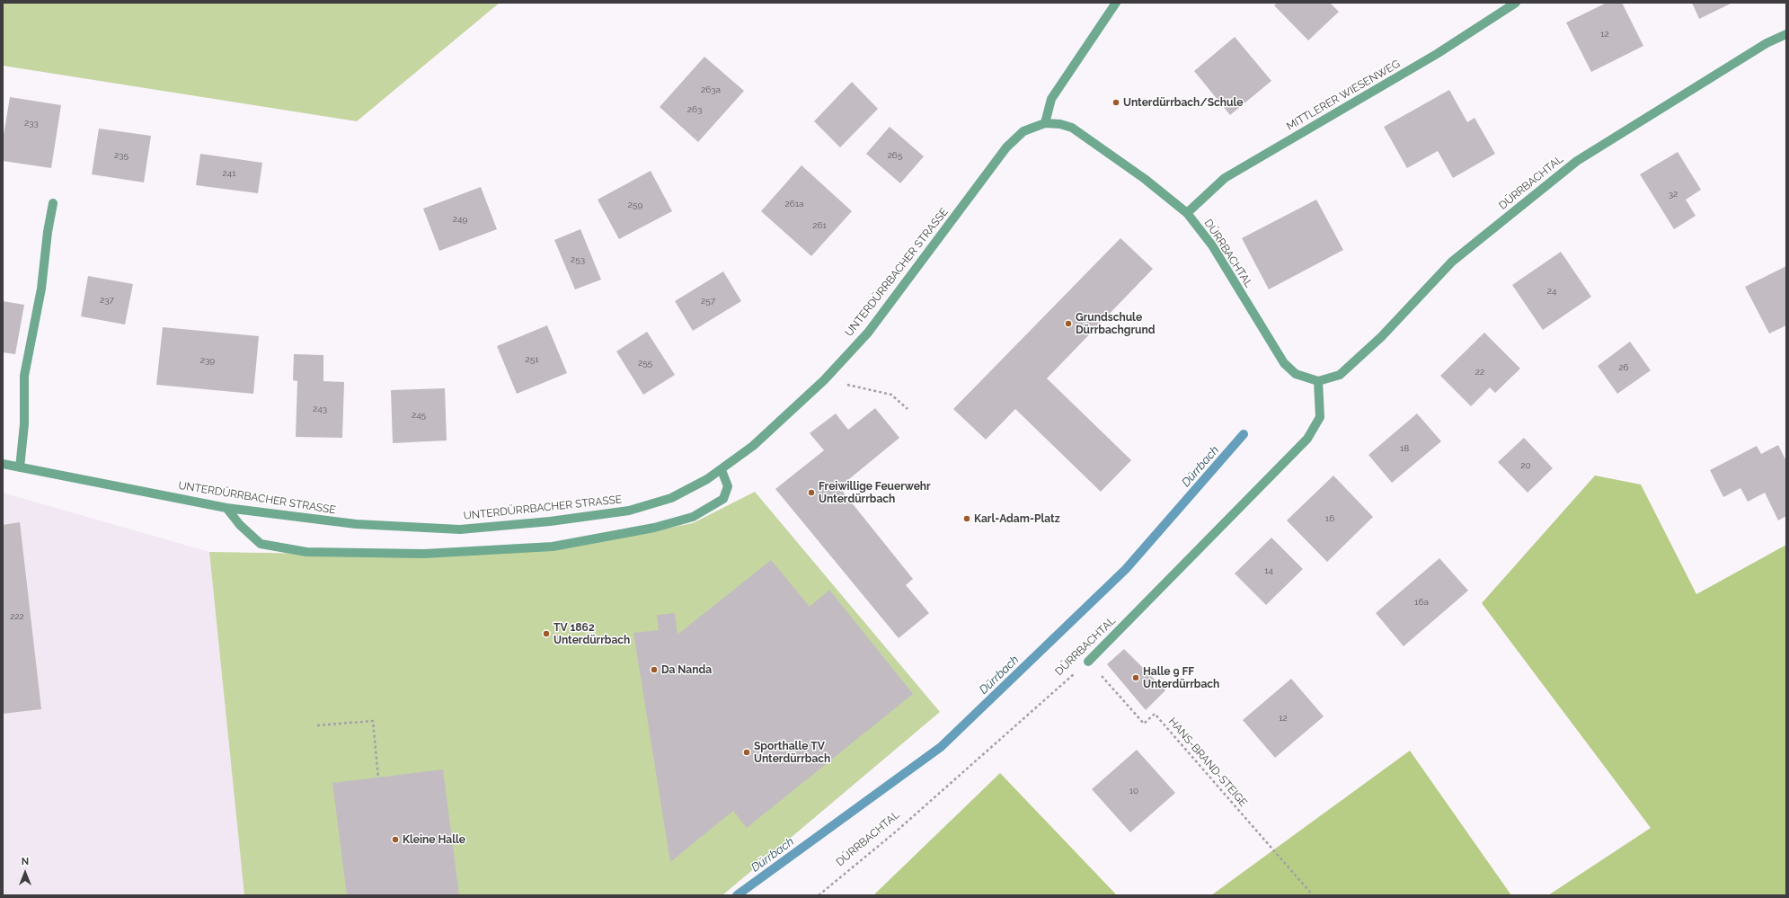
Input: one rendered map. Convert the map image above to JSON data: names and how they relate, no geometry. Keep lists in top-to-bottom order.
{
  "streets": {
    "street": ["MITTLERER WIESENWEG", "DÜRRBACHTAL", "UNTERDÜRRBACHER STRASSE"],
    "path": ["HANS-BRAND-STEIGE"]
  },
  "crossings": [
    ["MITTLERER WIESENWEG", "DÜRRBACHTAL"],
    ["DÜRRBACHTAL", "UNTERDÜRRBACHER STRASSE"],
    ["DÜRRBACHTAL", "HANS-BRAND-STEIGE"]
  ],
  "water": ["Dürrbach"],
  "places": [
    "Unterdürrbach/Schule",
    "Grundschule Dürrbachgrund",
    "Freiwillige Feuerwehr Unterdürrbach",
    "Karl-Adam-Platz",
    "TV 1862 Unterdürrbach",
    "Da Nanda",
    "Halle 9 FF Unterdürrbach",
    "Sporthalle TV Unterdürrbach",
    "Kleine Halle"
  ],
  "house_numbers": [
    "12",
    "263a",
    "263",
    "233",
    "235",
    "265",
    "241",
    "32",
    "261a",
    "259",
    "249",
    "261",
    "253",
    "24",
    "237",
    "257",
    "251",
    "239",
    "255",
    "26",
    "22",
    "243",
    "245",
    "18",
    "20",
    "16",
    "14",
    "16a",
    "222",
    "12",
    "10"
  ],
  "north": "top"
}
